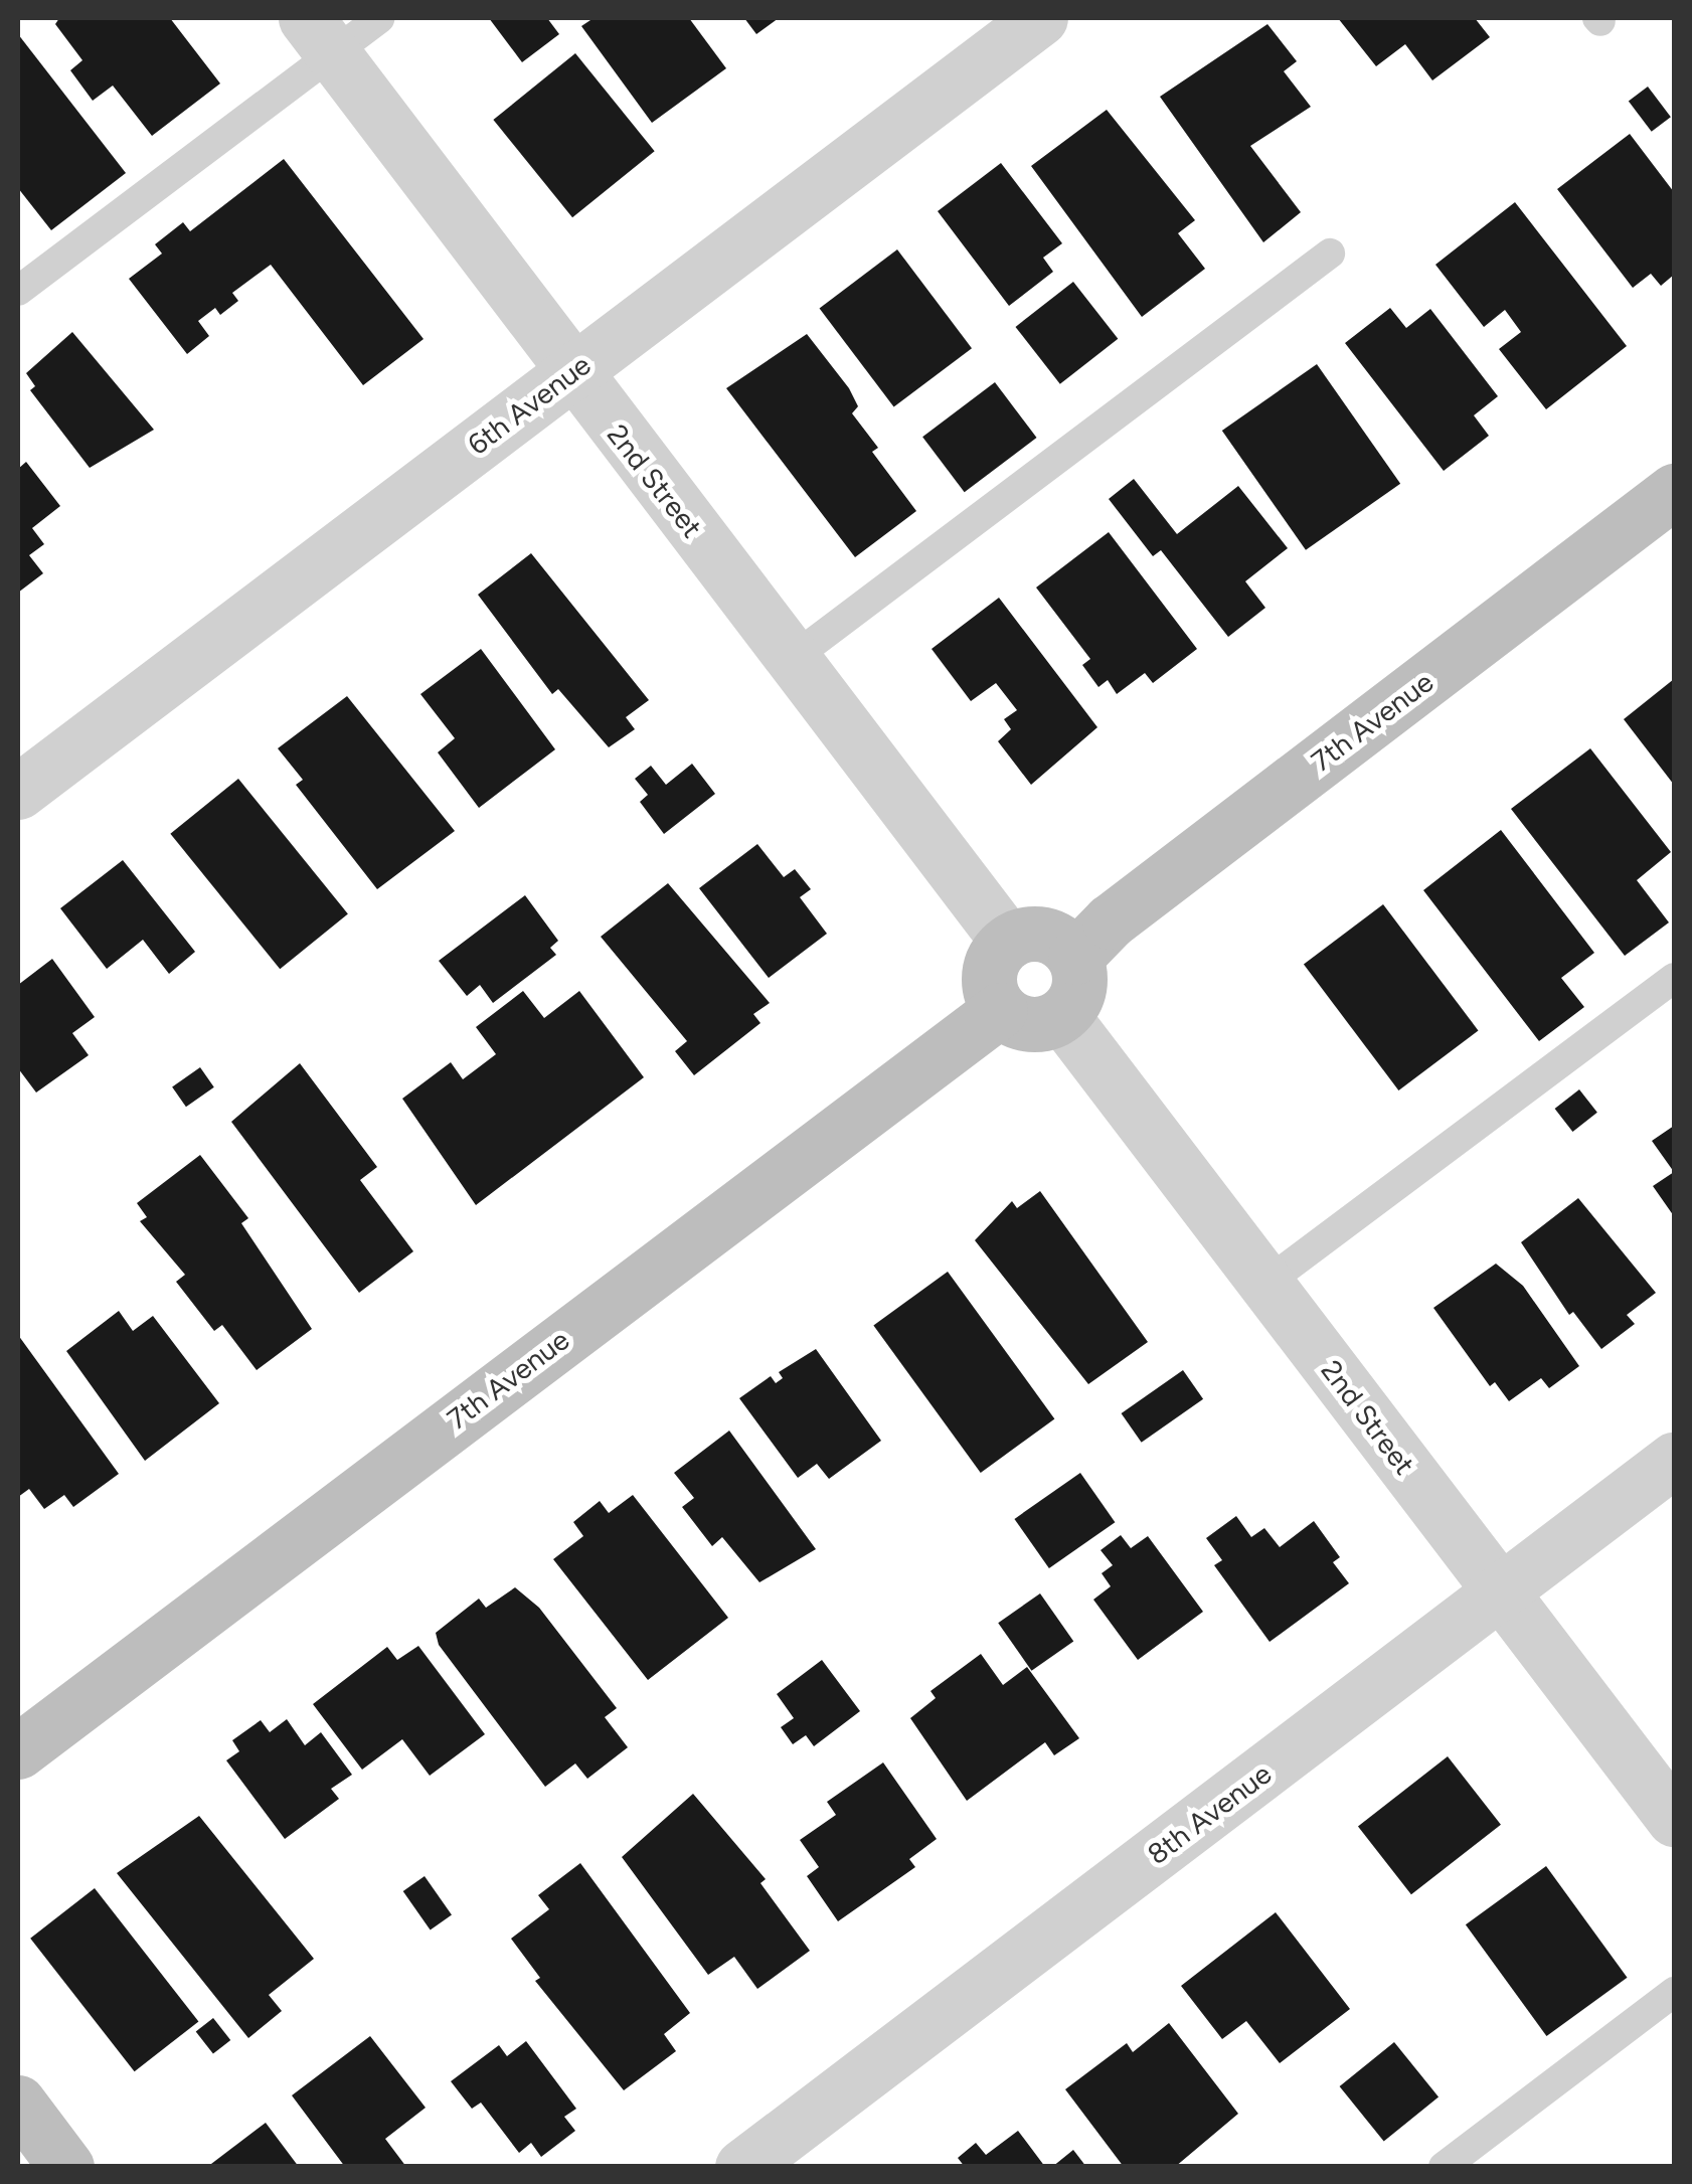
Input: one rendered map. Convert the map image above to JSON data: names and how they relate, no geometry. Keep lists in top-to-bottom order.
{
  "streets": {
    "street": [
      "6th Avenue",
      "2nd Street",
      "7th Avenue",
      "8th Avenue"
    ]
  },
  "crossings": [
    ["6th Avenue", "2nd Street"],
    ["2nd Street", "7th Avenue"],
    ["2nd Street", "8th Avenue"]
  ]
}
